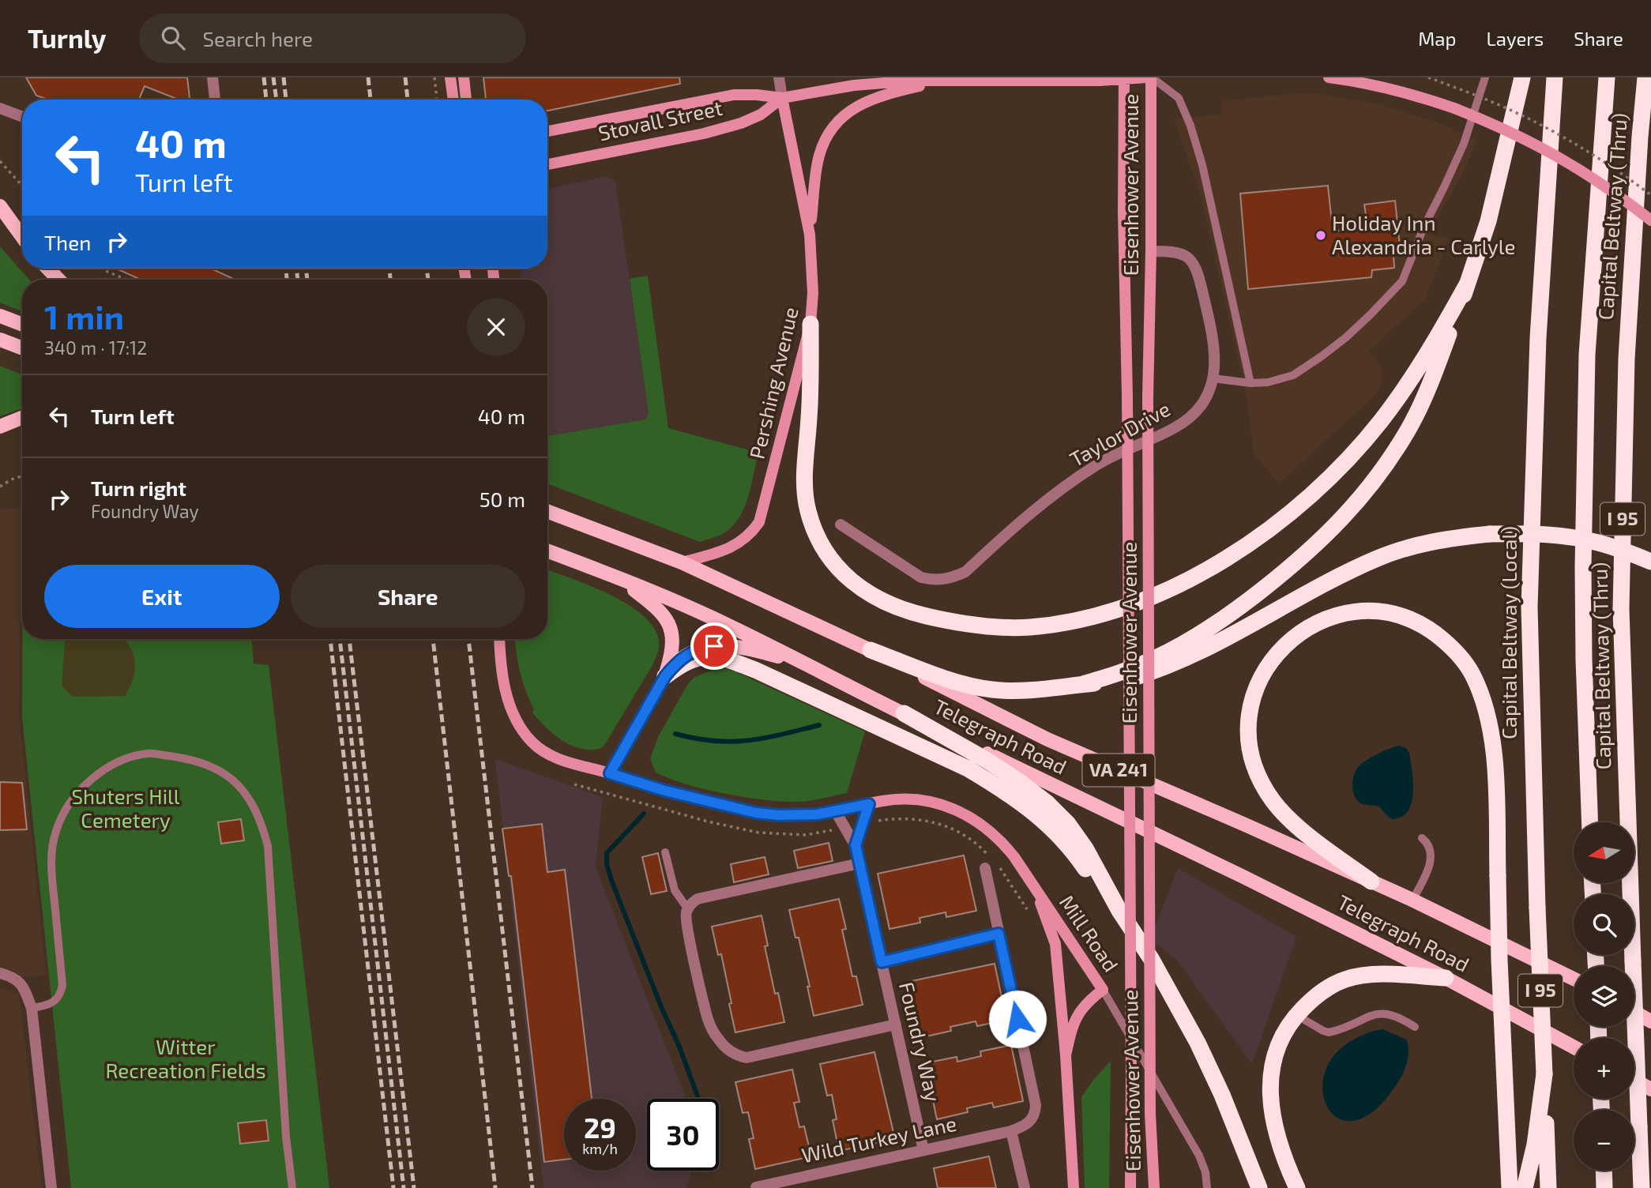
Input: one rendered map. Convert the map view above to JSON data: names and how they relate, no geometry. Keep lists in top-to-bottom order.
{
  "streets": {
    "highway": ["Capital Beltway (Thru)", "I 95", "Capital Beltway (Local)"],
    "main road": [
      "Stovall Street",
      "Eisenhower Avenue",
      "Pershing Avenue",
      "Telegraph Road",
      "VA 241",
      "Mill Road"
    ],
    "street": ["Taylor Drive", "Foundry Way", "Wild Turkey Lane"]
  },
  "crossings": [
    ["Stovall Street", "Eisenhower Avenue"],
    ["Stovall Street", "Pershing Avenue"],
    ["Eisenhower Avenue", "Taylor Drive"],
    ["Pershing Avenue", "Telegraph Road"],
    ["Mill Road", "Foundry Way"],
    ["Foundry Way", "Wild Turkey Lane"]
  ],
  "parks": ["Shuters Hill Cemetery", "Witter Recreation Fields"],
  "places": ["Holiday Inn Alexandria - Carlyle"],
  "north": "left",
  "page": {
    "header": "Turnly",
    "search": "Search here",
    "nav": ["Map", "Layers", "Share"],
    "turn": ["40 m", "Turn left"],
    "then": "Then",
    "heading": ["1 min", "340 m · 17:12"],
    "list": [
      {
        "name": "Turn left",
        "value": "40 m"
      },
      {
        "name": "Turn right",
        "note": "Foundry Way",
        "value": "50 m"
      }
    ],
    "buttons": ["Exit", "Share"],
    "map_buttons": ["+", "−"],
    "speed": "29 km/h",
    "limit": "30"
  }
}
